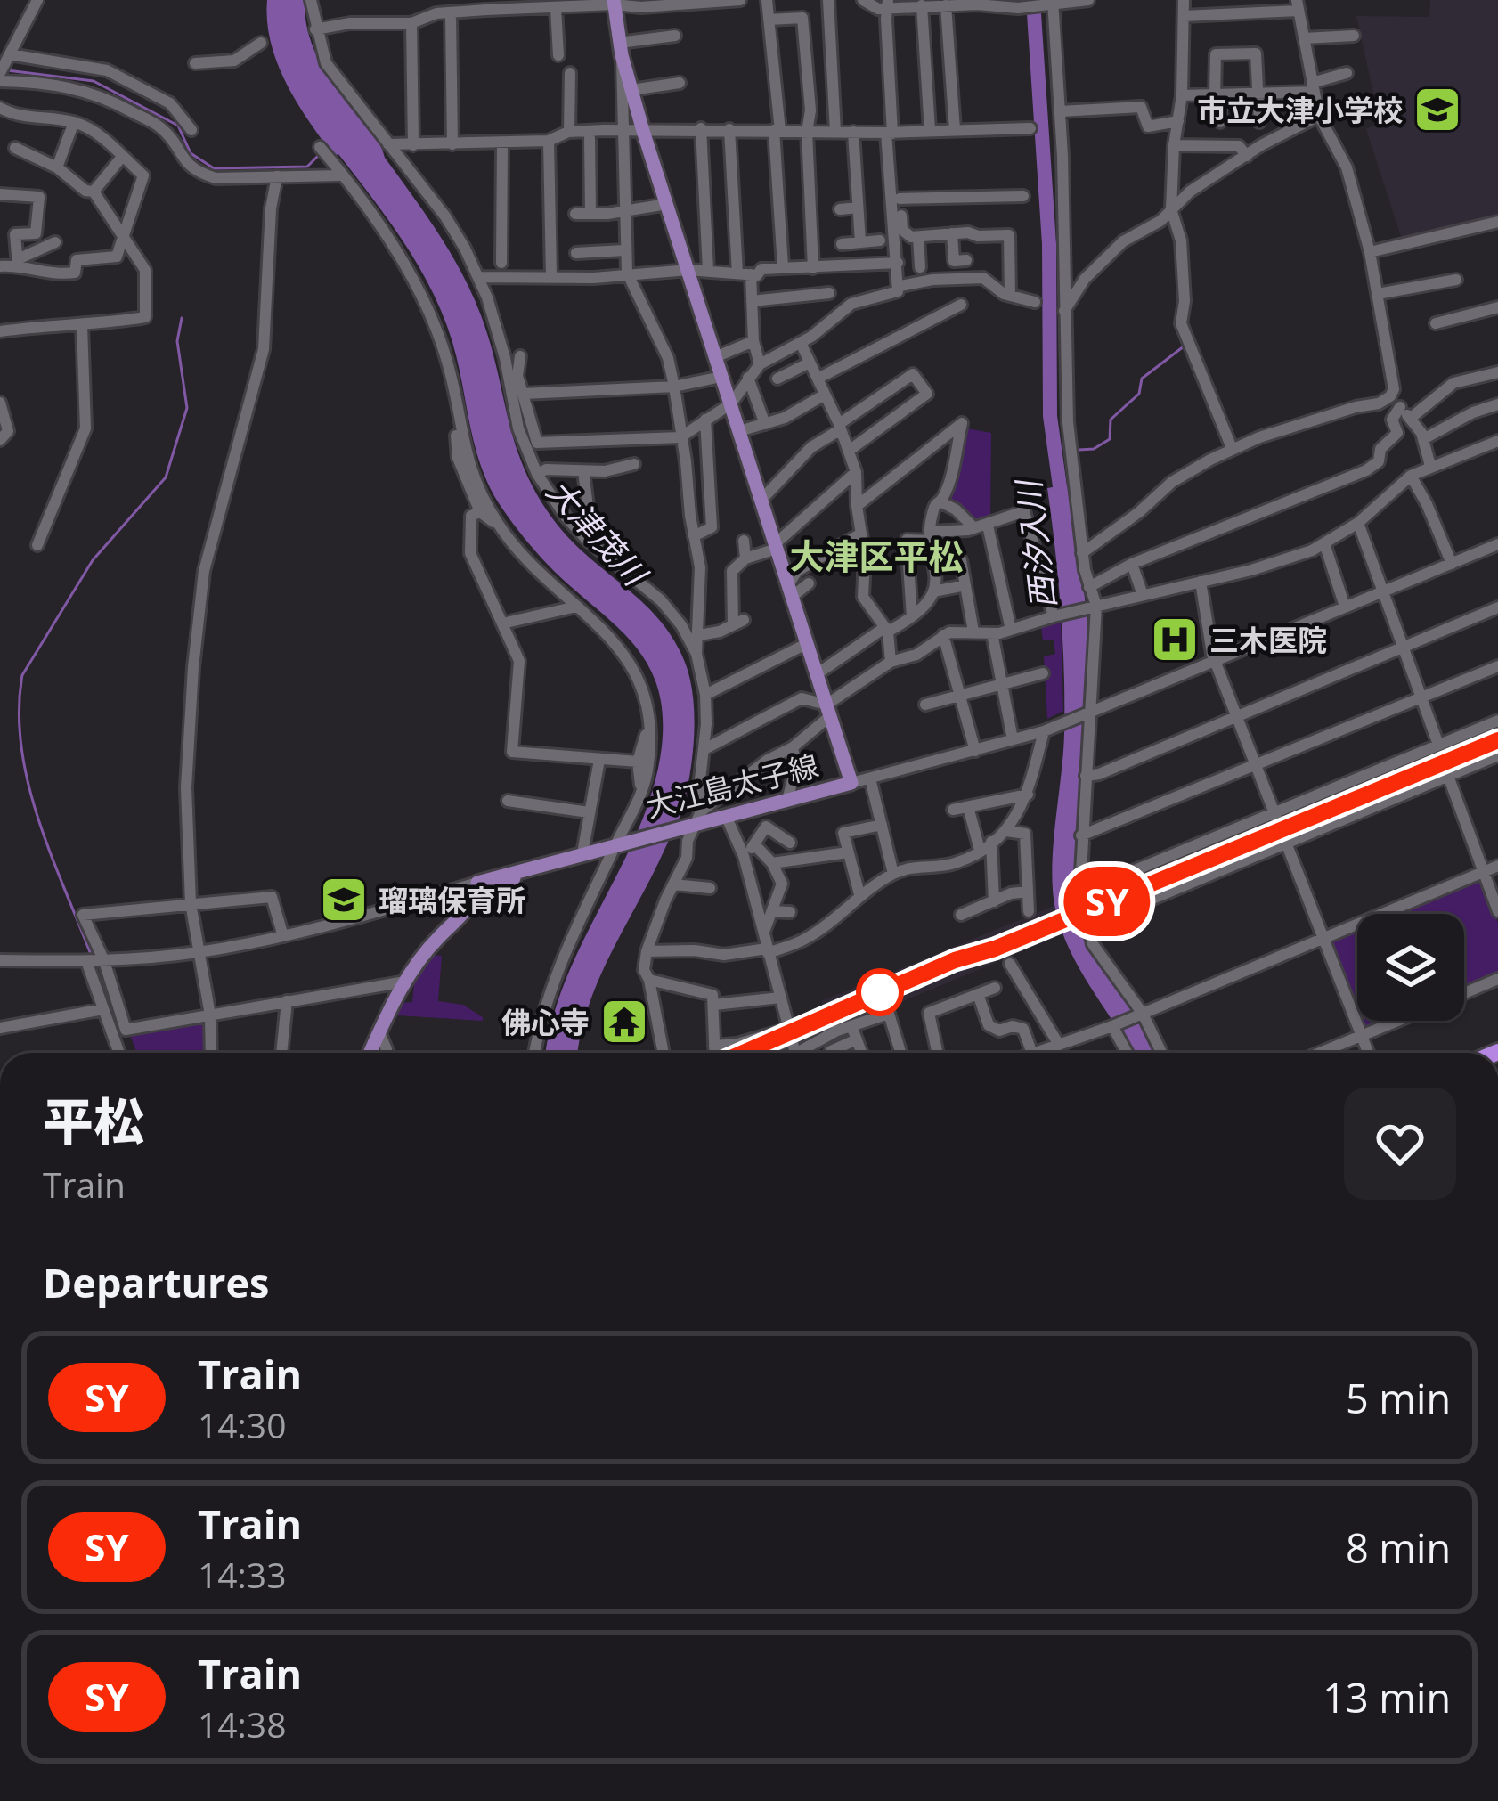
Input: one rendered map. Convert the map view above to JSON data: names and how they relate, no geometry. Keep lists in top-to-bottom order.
{
  "streets": {
    "main road": ["大江島太子線"]
  },
  "districts": ["大津区平松"],
  "water": ["大津茂川", "西汐入川"],
  "places": {
    "school or university": ["市立大津小学校", "瑠璃保育所"],
    "hospital": ["三木医院"],
    "temple": ["佛心寺"]
  },
  "page": {
    "on_map": "SY",
    "heading": [
      ["平松", "Train"],
      "Departures"
    ],
    "list": [
      {
        "mark": "SY",
        "name": "Train",
        "note": "14:30",
        "value": "5 min"
      },
      {
        "mark": "SY",
        "name": "Train",
        "note": "14:33",
        "value": "8 min"
      },
      {
        "mark": "SY",
        "name": "Train",
        "note": "14:38",
        "value": "13 min"
      }
    ]
  }
}
